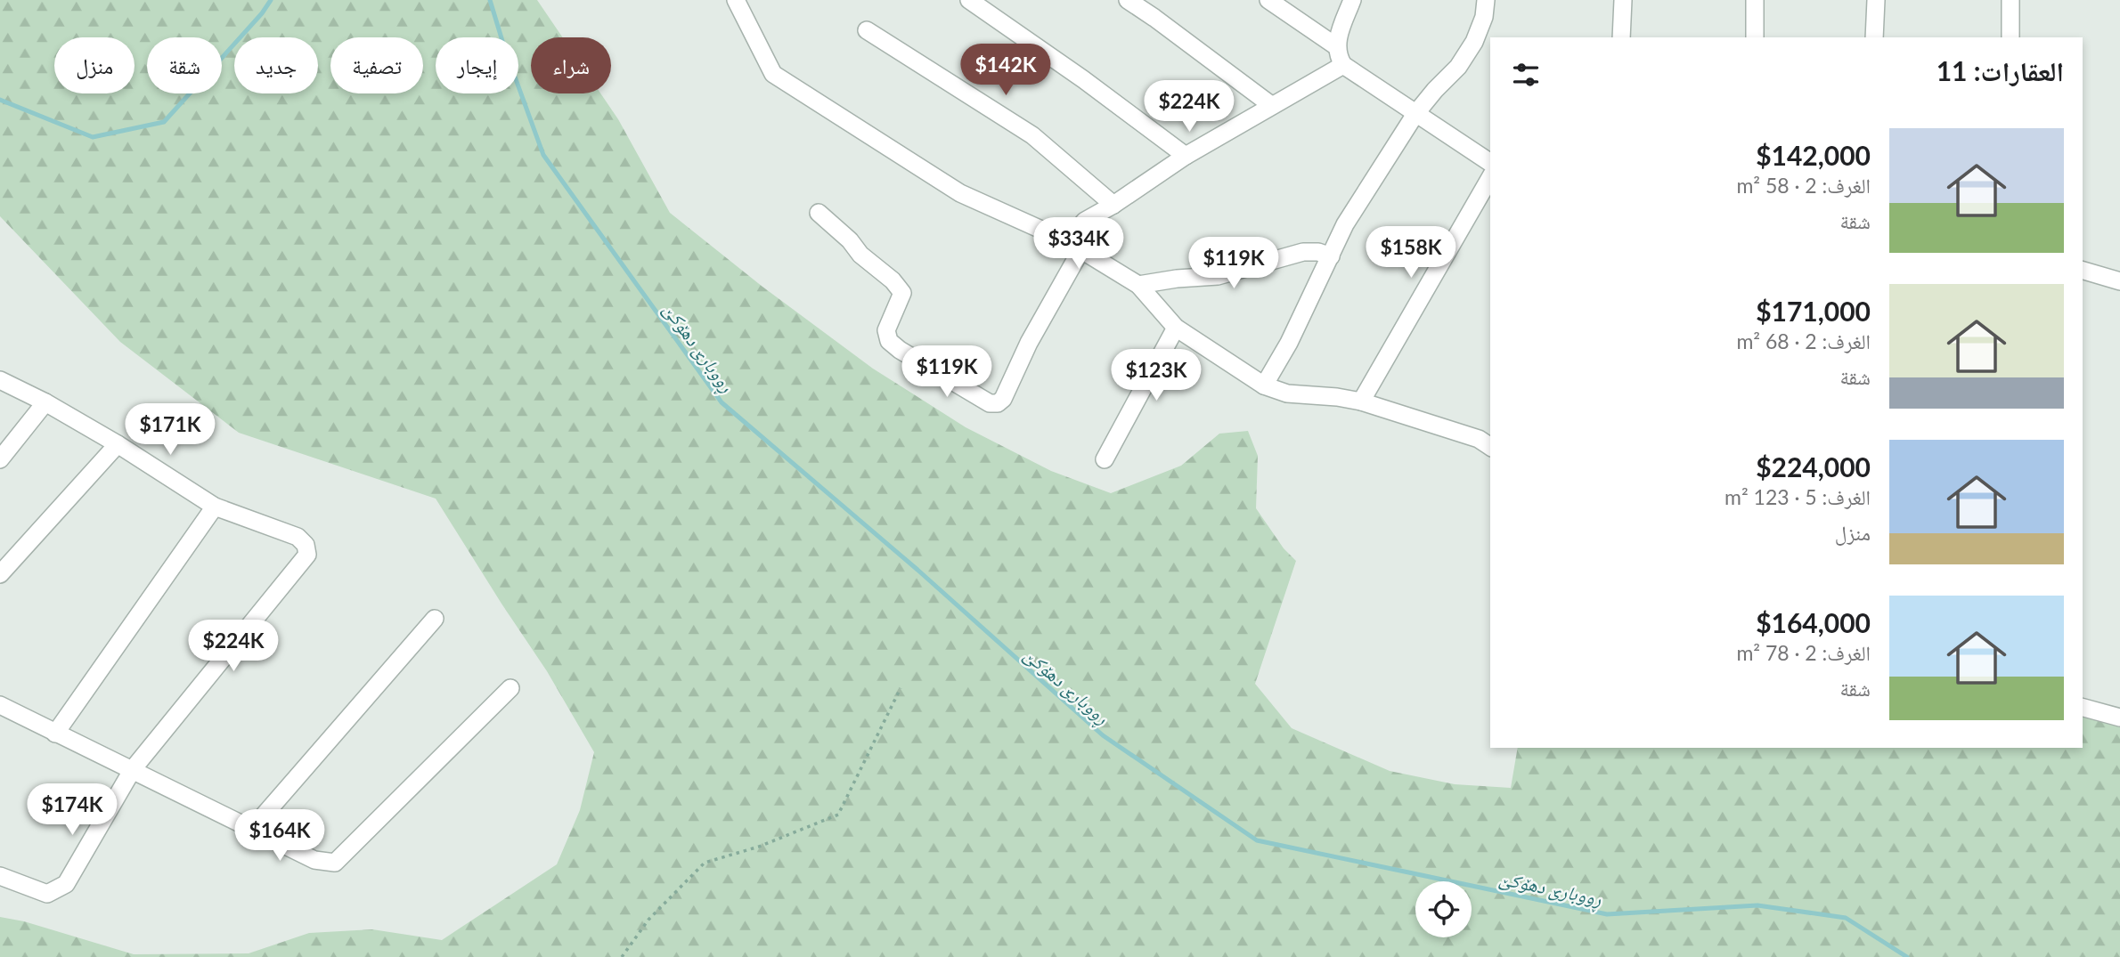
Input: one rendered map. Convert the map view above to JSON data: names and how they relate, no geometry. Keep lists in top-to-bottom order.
{
  "water": ["ڕووبارێ دهۆكێ"],
  "page": {
    "chip": [
      "شراء",
      "إيجار",
      "تصفية",
      "جديد",
      "شقة",
      "منزل"
    ],
    "heading": "العقارات: 11",
    "price": [
      "$142K",
      "$224K",
      "$334K",
      "$158K",
      "$119K",
      "$119K",
      "$123K",
      "$171K",
      "$224K",
      "$174K",
      "$164K"
    ],
    "list": [
      {
        "name": "$142,000",
        "note": "الغرف: 2 · 58 m² · شقة"
      },
      {
        "name": "$171,000",
        "note": "الغرف: 2 · 68 m² · شقة"
      },
      {
        "name": "$224,000",
        "note": "الغرف: 5 · 123 m² · منزل"
      },
      {
        "name": "$164,000",
        "note": "الغرف: 2 · 78 m² · شقة"
      }
    ]
  }
}
